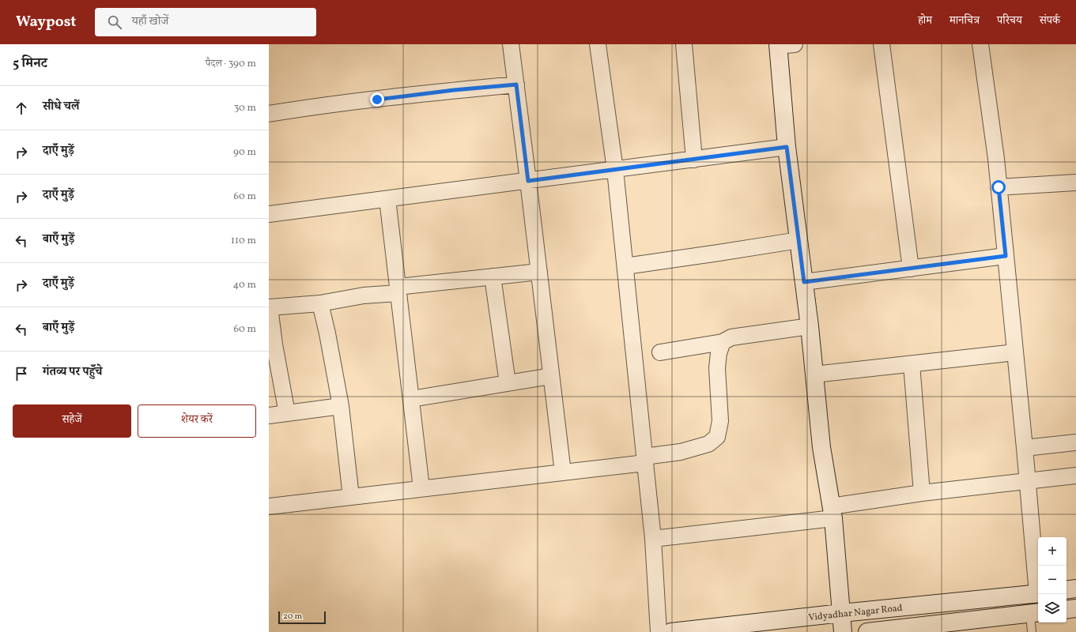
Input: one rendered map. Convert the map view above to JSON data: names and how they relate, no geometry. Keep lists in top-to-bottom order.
{
  "streets": {
    "street": ["Vidyadhar Nagar Road"]
  },
  "scale_bar": "20 m",
  "page": {
    "header": "Waypost",
    "search": "यहाँ खोजें",
    "nav": [
      "होम",
      "मानचित्र",
      "परिचय",
      "संपर्क"
    ],
    "heading": ["5 मिनट", "पैदल · 390 m"],
    "list": [
      ["सीधे चलें", "30 m"],
      ["दाएँ मुड़ें", "90 m"],
      ["दाएँ मुड़ें", "60 m"],
      ["बाएँ मुड़ें", "110 m"],
      ["दाएँ मुड़ें", "40 m"],
      ["बाएँ मुड़ें", "60 m"],
      "गंतव्य पर पहुँचे"
    ],
    "buttons": ["सहेजें", "शेयर करें"],
    "map_buttons": ["+", "−"],
    "scale": "20 m"
  }
}
